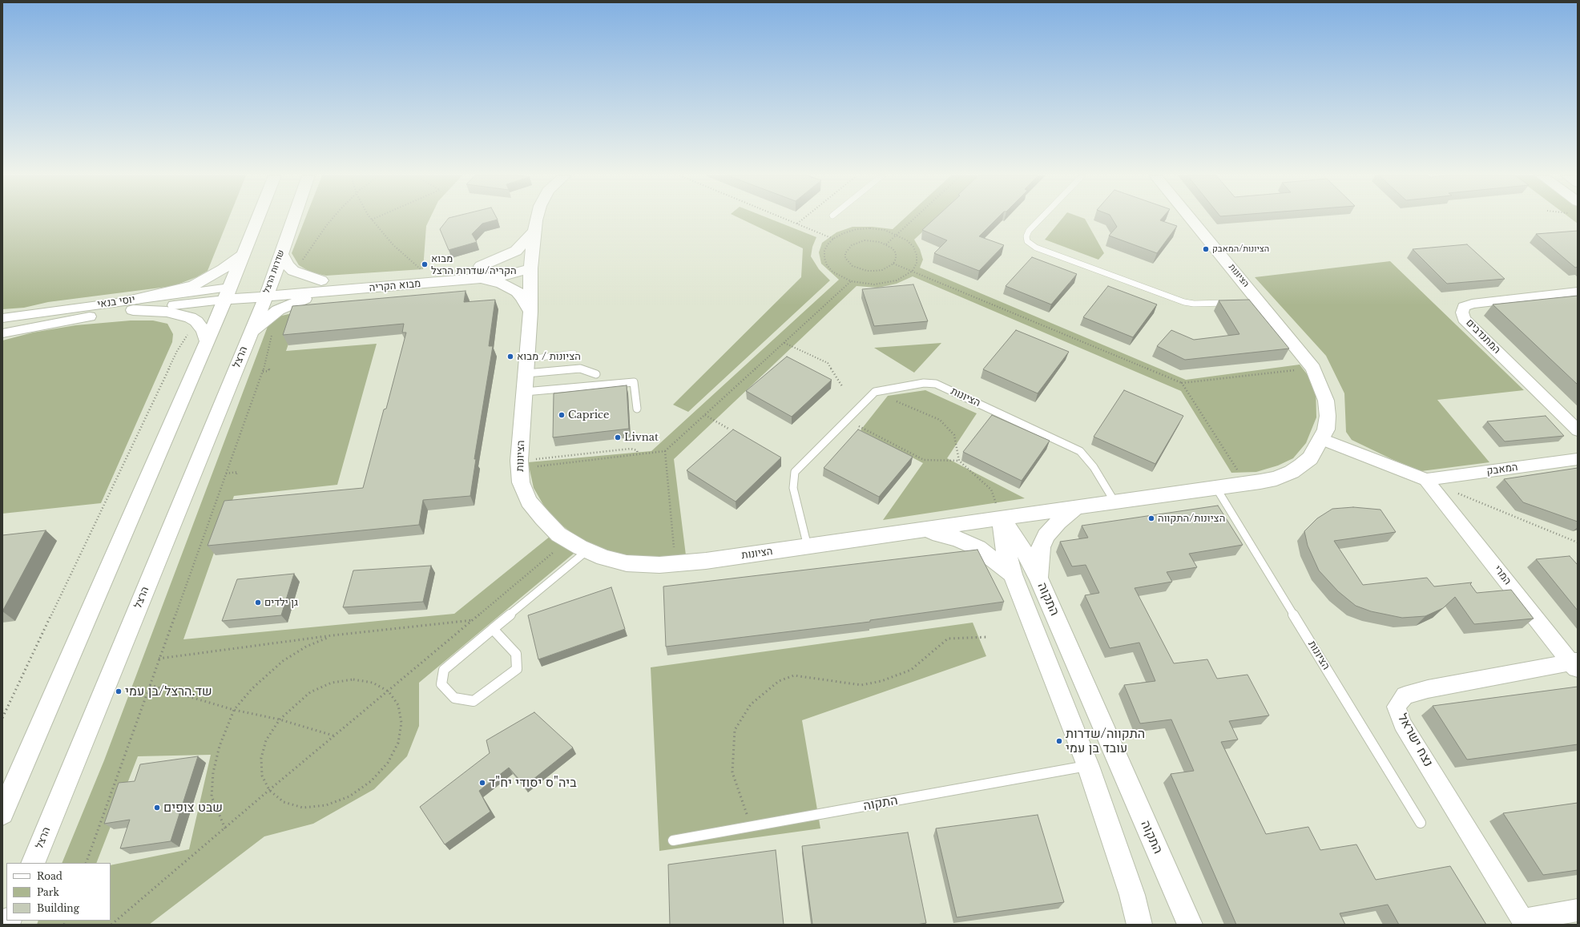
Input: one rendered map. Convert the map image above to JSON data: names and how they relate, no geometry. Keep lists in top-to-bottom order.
{
  "streets": {
    "street": [
      "שדרות הרצל",
      "הציונות",
      "מבוא הקריה",
      "יוסי בנאי",
      "המתנדבים",
      "הרצל",
      "המאבק",
      "המרי",
      "התקוה",
      "נצח ישראל"
    ]
  },
  "crossings": [
    ["שדרות הרצל", "מבוא הקריה"],
    ["שדרות הרצל", "הרצל"],
    ["הציונות", "מבוא הקריה"],
    ["הציונות", "התקוה"],
    ["מבוא הקריה", "יוסי בנאי"],
    ["המאבק", "המרי"],
    ["המרי", "נצח ישראל"]
  ],
  "places": [
    "הציונות/המאבק",
    "מבוא הקריה/שדרות הרצל",
    "הציונות / מבוא",
    "Caprice",
    "Livnat",
    "הציונות/התקווה",
    "גן ילדים",
    "שד.הרצל/בן עמי",
    "התקווה/שדרות עובד בן עמי",
    "ביה\"ס יסודי יח\"ד",
    "שבט צופים"
  ],
  "legend": ["Road", "Park", "Building"]
}
